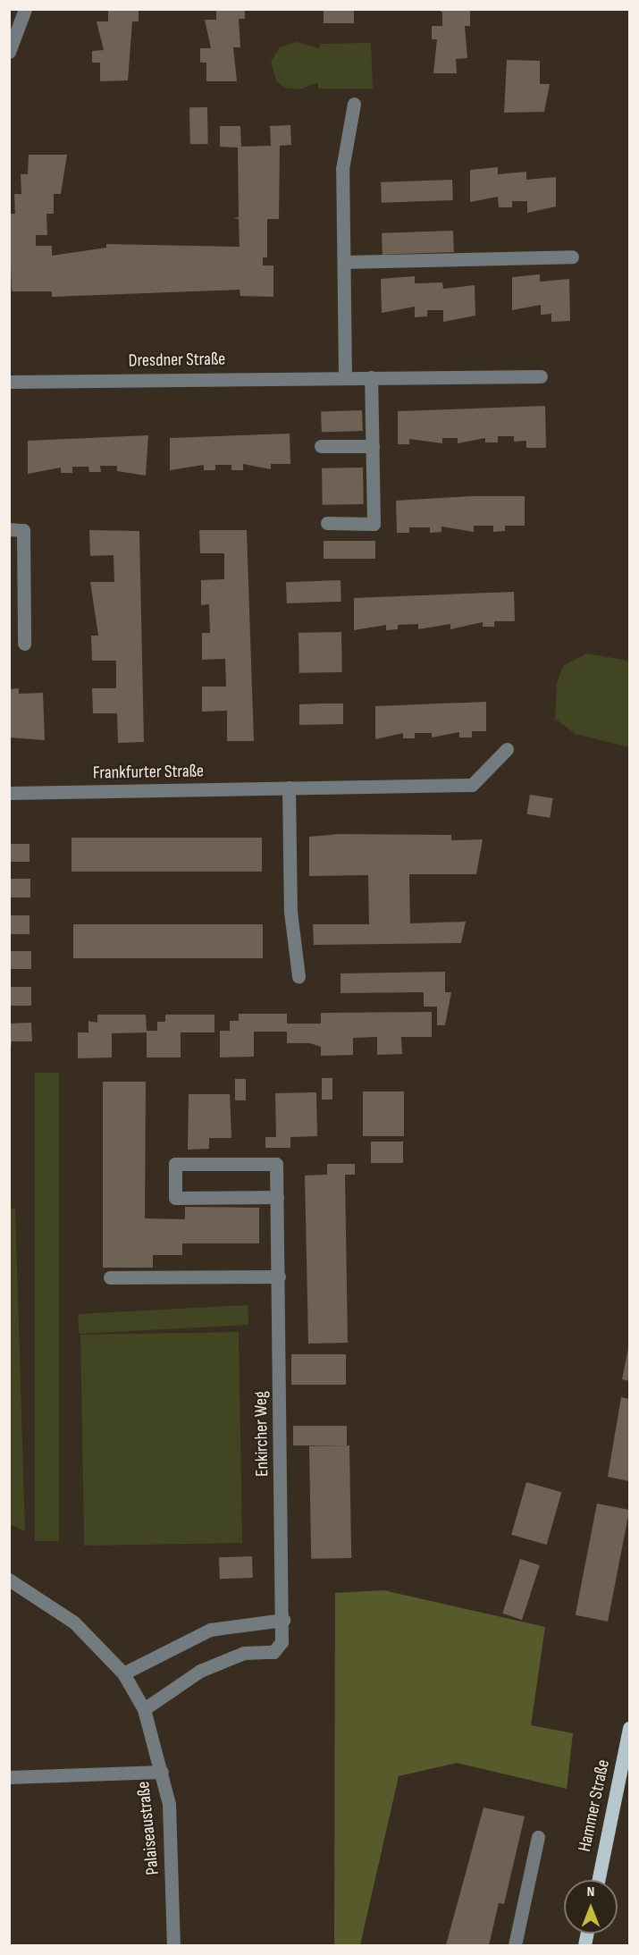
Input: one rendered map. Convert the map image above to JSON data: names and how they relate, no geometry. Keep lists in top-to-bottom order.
{
  "streets": {
    "main road": ["Hammer Straße"],
    "street": [
      "Dresdner Straße",
      "Frankfurter Straße",
      "Enkircher Weg",
      "Palaiseaustraße"
    ]
  },
  "north": "top"
}
